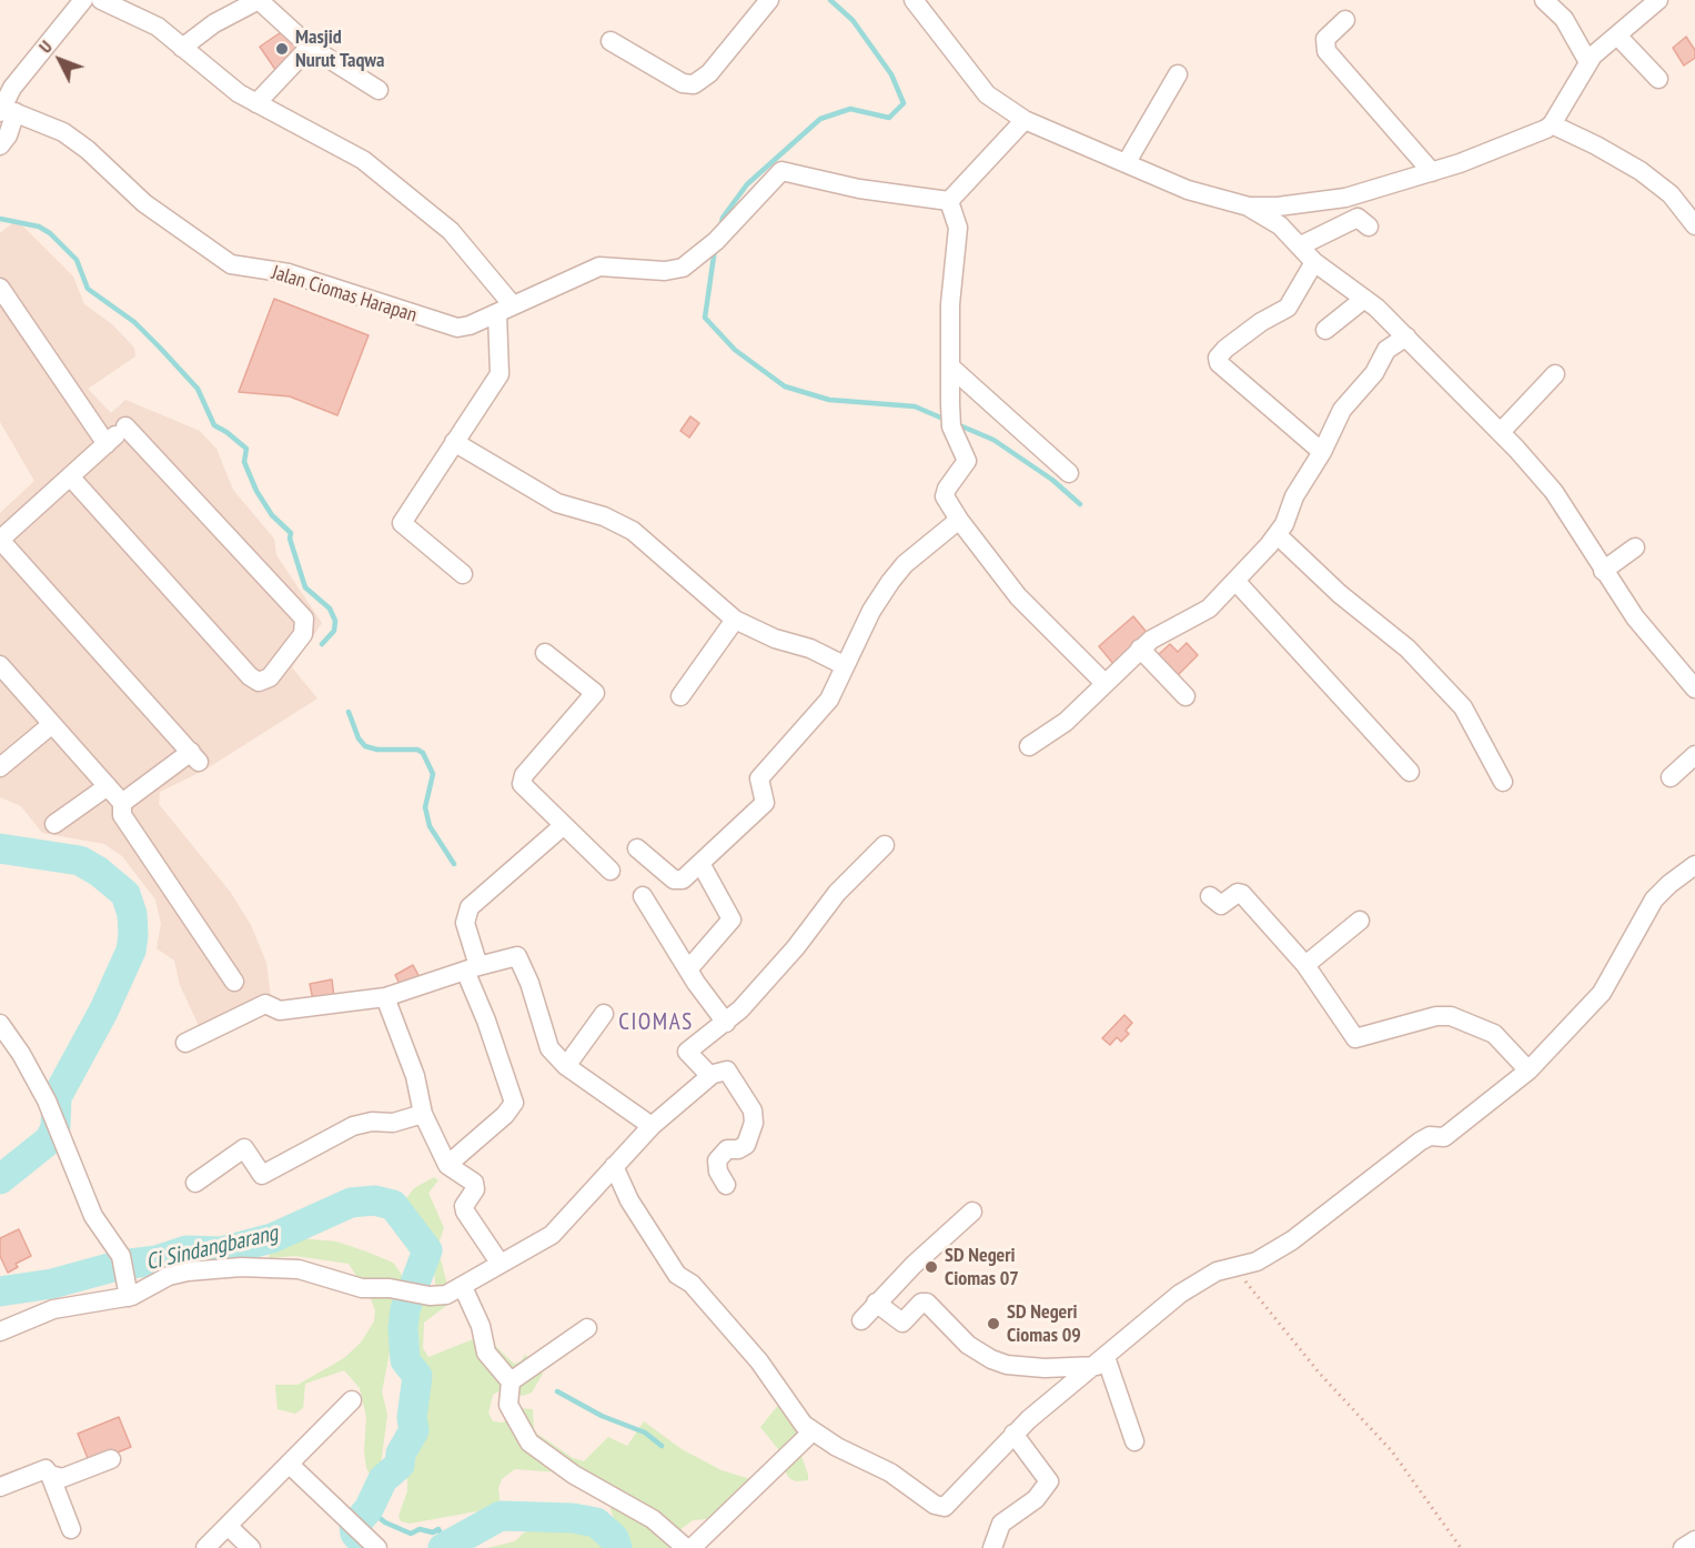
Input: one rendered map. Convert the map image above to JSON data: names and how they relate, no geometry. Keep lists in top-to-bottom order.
{
  "streets": {
    "street": ["Jalan Ciomas Harapan"]
  },
  "districts": ["CIOMAS"],
  "water": ["Ci Sindangbarang"],
  "places": ["Masjid Nurut Taqwa", "SD Negeri Ciomas 07", "SD Negeri Ciomas 09"],
  "north": "top left"
}
